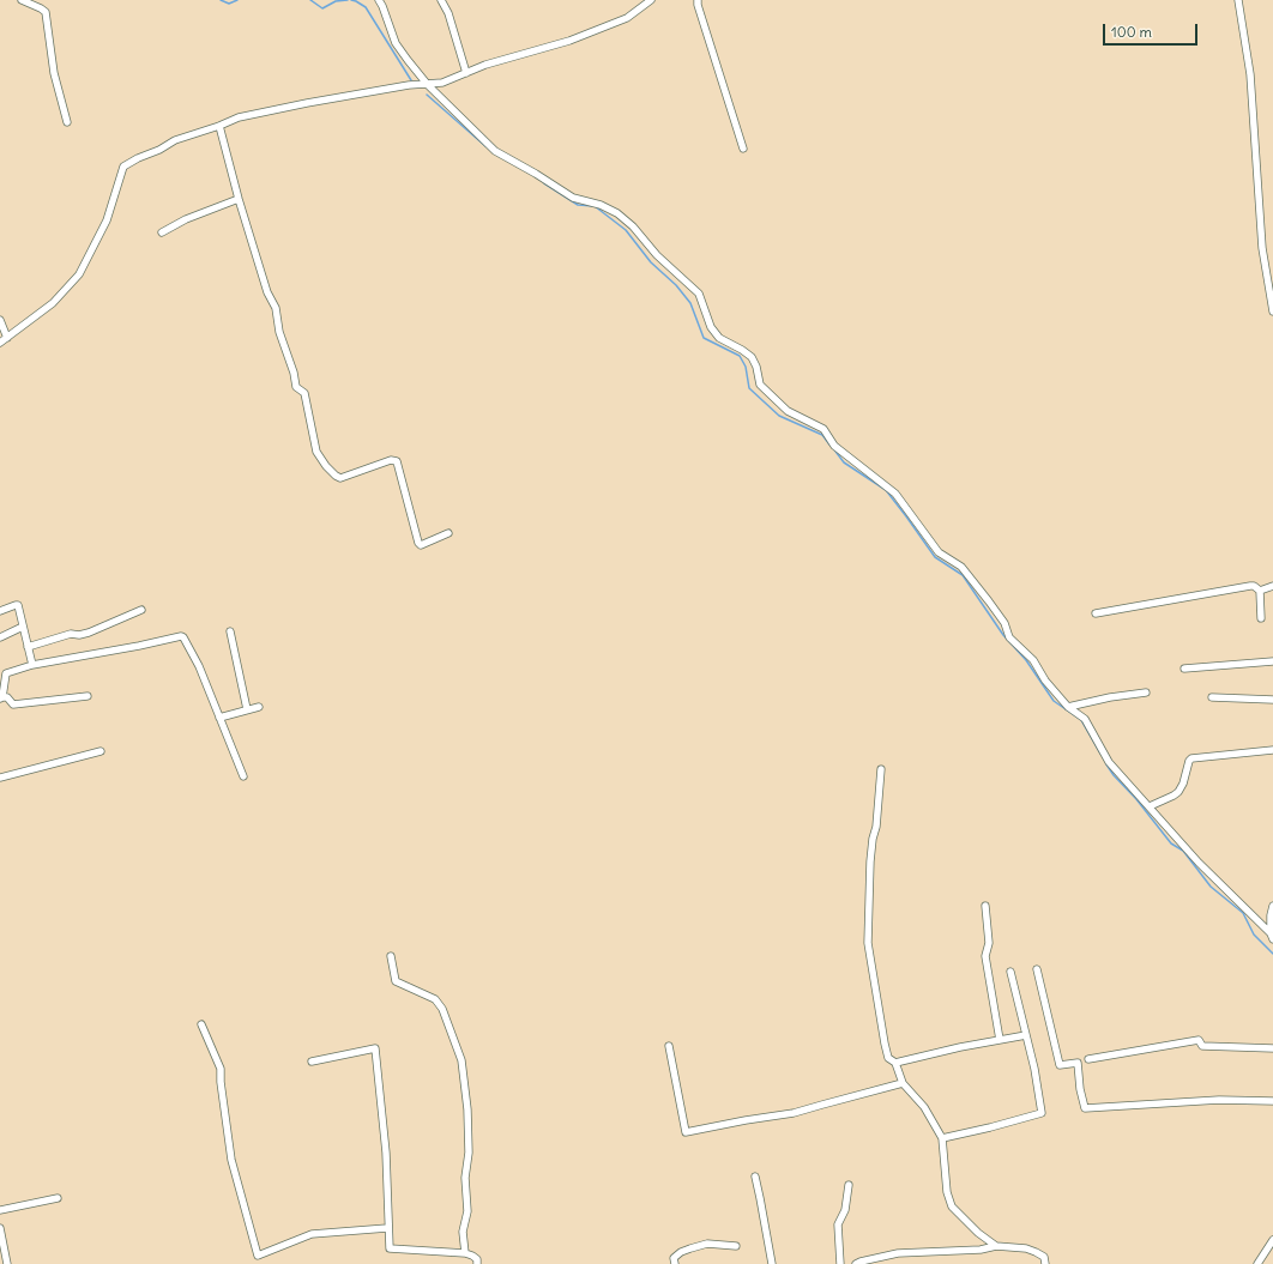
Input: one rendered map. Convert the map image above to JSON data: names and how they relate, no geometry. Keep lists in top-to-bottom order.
{
  "scale_bar": "100 m"
}
